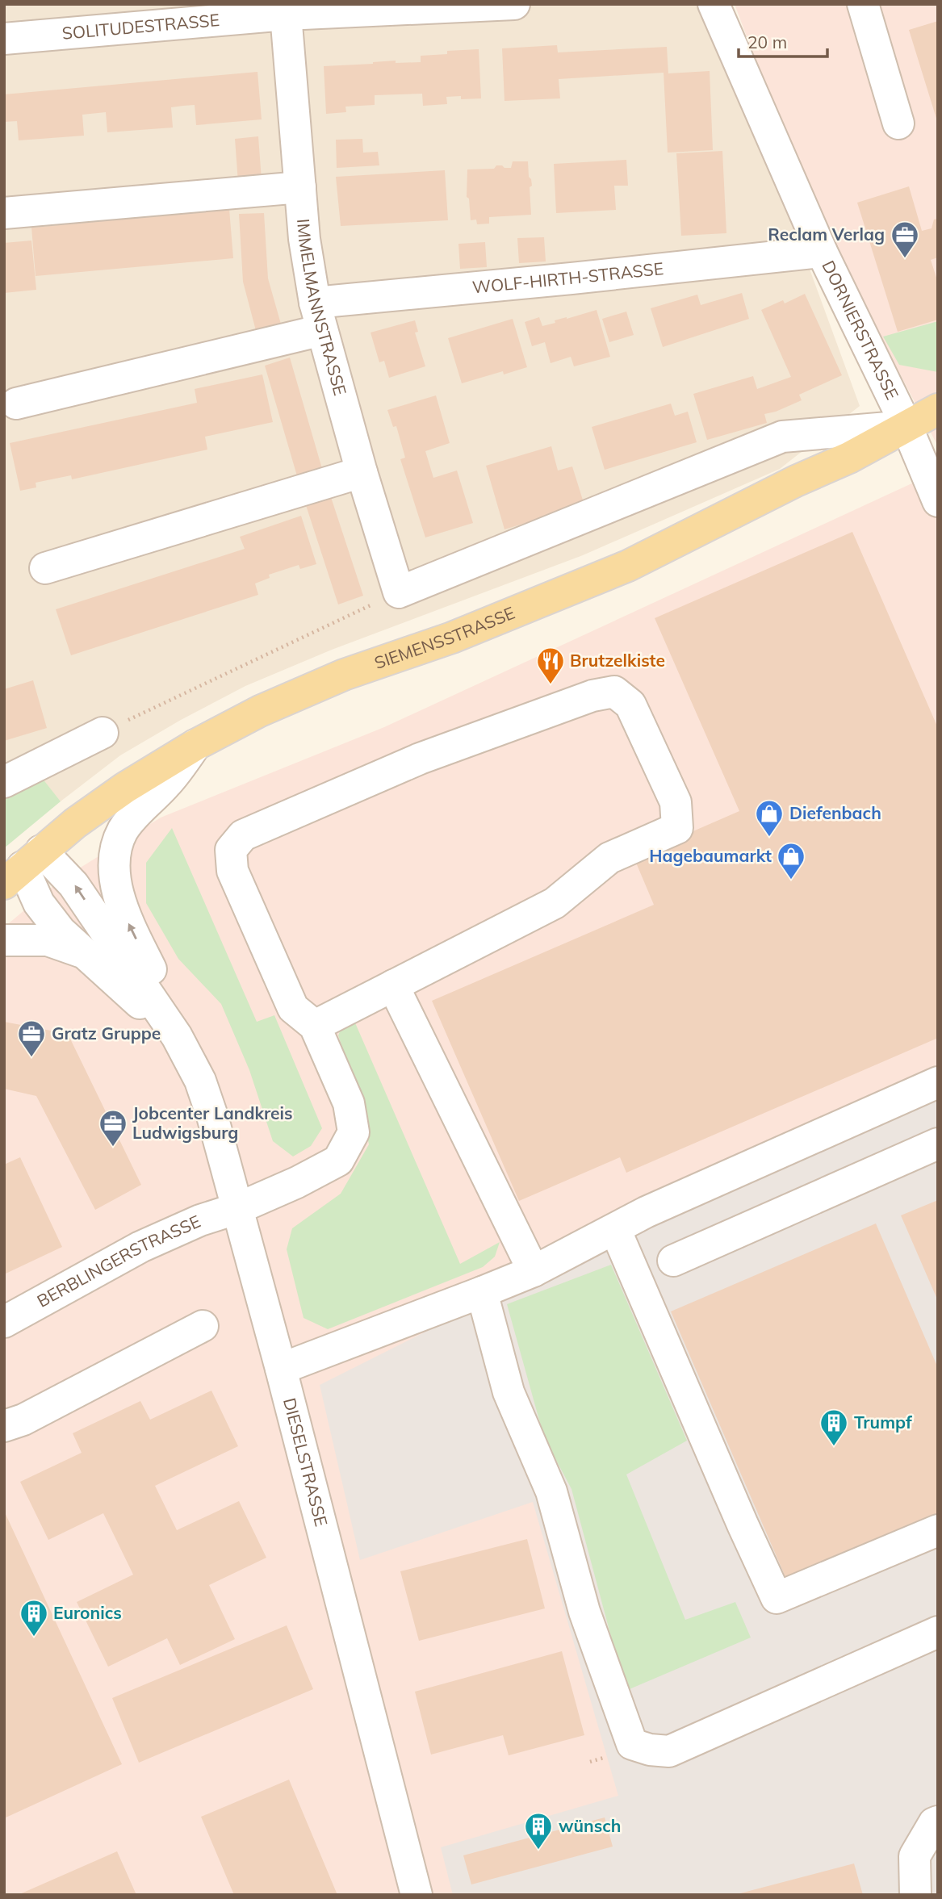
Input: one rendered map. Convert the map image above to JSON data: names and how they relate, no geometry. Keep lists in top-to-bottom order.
{
  "streets": {
    "main road": ["SIEMENSSTRASSE"],
    "street": [
      "SOLITUDESTRASSE",
      "WOLF-HIRTH-STRASSE",
      "IMMELMANNSTRASSE",
      "DORNIERSTRASSE",
      "BERBLINGERSTRASSE",
      "DIESELSTRASSE"
    ]
  },
  "crossings": [
    ["SOLITUDESTRASSE", "IMMELMANNSTRASSE"],
    ["WOLF-HIRTH-STRASSE", "IMMELMANNSTRASSE"],
    ["WOLF-HIRTH-STRASSE", "DORNIERSTRASSE"],
    ["IMMELMANNSTRASSE", "SIEMENSSTRASSE"],
    ["DORNIERSTRASSE", "SIEMENSSTRASSE"],
    ["BERBLINGERSTRASSE", "DIESELSTRASSE"]
  ],
  "places": {
    "office": ["Reclam Verlag", "Gratz Gruppe", "Jobcenter Landkreis Ludwigsburg"],
    "restaurant": ["Brutzelkiste"],
    "shop": ["Diefenbach", "Hagebaumarkt"],
    "building": ["Trumpf", "Euronics", "wünsch"]
  },
  "scale_bar": "20 m"
}
